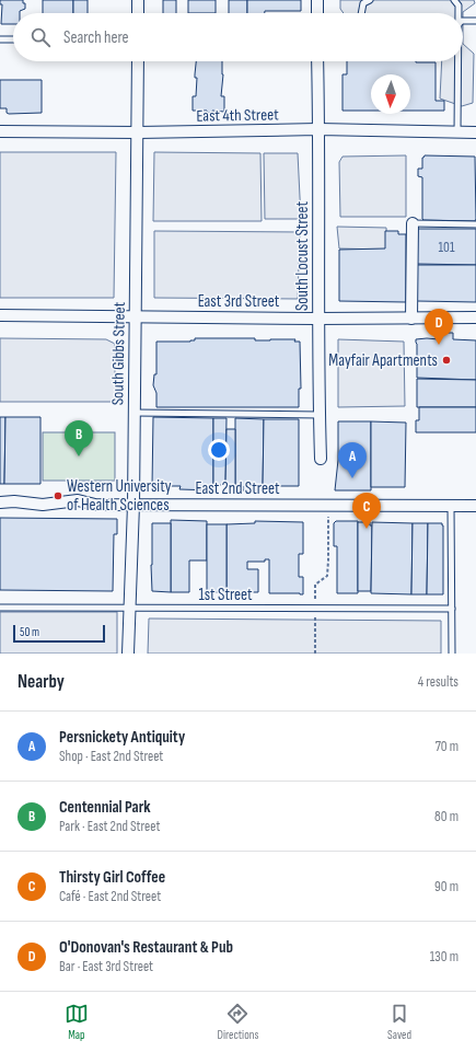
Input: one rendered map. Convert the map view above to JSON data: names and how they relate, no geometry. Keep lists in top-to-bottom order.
{
  "streets": {
    "street": [
      "East 4th Street",
      "South Locust Street",
      "East 3rd Street",
      "South Gibbs Street",
      "East 2nd Street"
    ],
    "lane": ["1st Street"]
  },
  "crossings": [
    ["East 4th Street", "South Locust Street"],
    ["East 4th Street", "South Gibbs Street"],
    ["South Locust Street", "East 3rd Street"],
    ["East 3rd Street", "South Gibbs Street"],
    ["South Gibbs Street", "East 2nd Street"],
    ["South Gibbs Street", "1st Street"]
  ],
  "places": ["Mayfair Apartments", "Western University of Health Sciences"],
  "house_numbers": ["101"],
  "scale_bar": "50 m",
  "north": "bottom",
  "page": {
    "search": "Search here",
    "pins": [
      "D",
      "B",
      "A",
      "C"
    ],
    "scale": "50 m",
    "heading": ["Nearby", "4 results"],
    "list": [
      {
        "mark": "A",
        "name": "Persnickety Antiquity",
        "note": "Shop · East 2nd Street",
        "value": "70 m"
      },
      {
        "mark": "B",
        "name": "Centennial Park",
        "note": "Park · East 2nd Street",
        "value": "80 m"
      },
      {
        "mark": "C",
        "name": "Thirsty Girl Coffee",
        "note": "Café · East 2nd Street",
        "value": "90 m"
      },
      {
        "mark": "D",
        "name": "O'Donovan's Restaurant & Pub",
        "note": "Bar · East 3rd Street",
        "value": "130 m"
      }
    ],
    "nav": ["Map", "Directions", "Saved"]
  }
}
